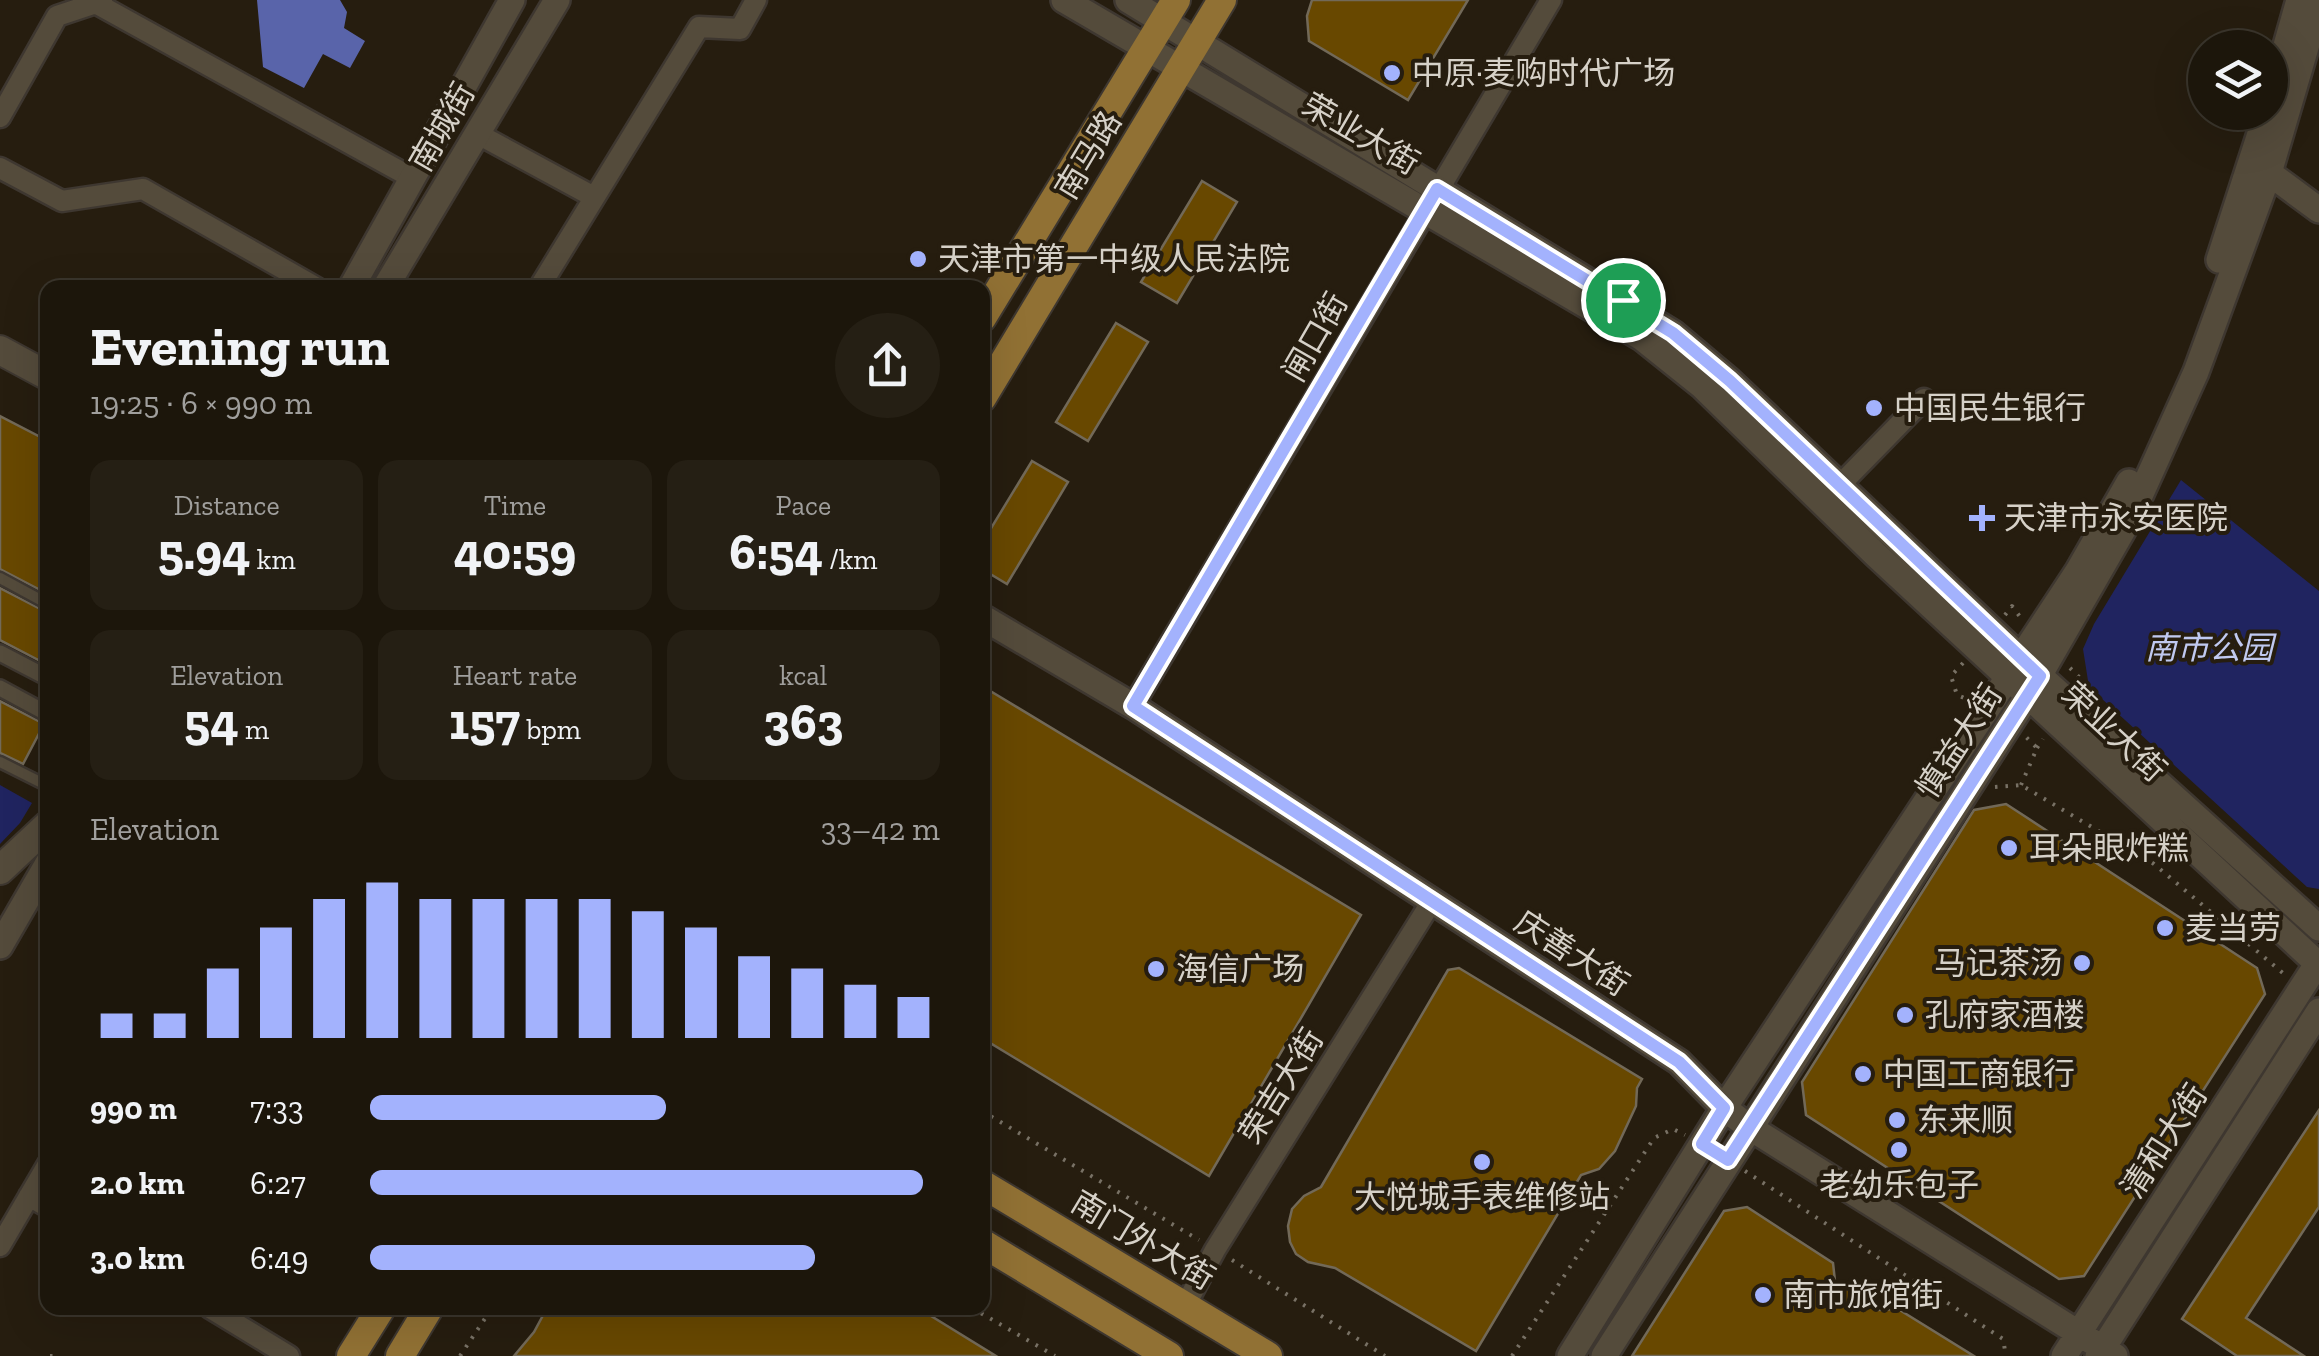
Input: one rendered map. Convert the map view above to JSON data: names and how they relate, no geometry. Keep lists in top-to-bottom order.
{
  "streets": {
    "main road": ["南马路", "南门外大街"],
    "street": [
      "南城街",
      "荣业大街",
      "闸口街",
      "慎益大街",
      "庆善大街",
      "荣吉大街",
      "清和大街"
    ]
  },
  "crossings": [
    ["荣业大街", "南马路"],
    ["荣业大街", "闸口街"],
    ["荣业大街", "慎益大街"],
    ["荣业大街", "清和大街"],
    ["闸口街", "庆善大街"],
    ["慎益大街", "庆善大街"],
    ["庆善大街", "荣吉大街"],
    ["庆善大街", "清和大街"],
    ["荣吉大街", "南门外大街"]
  ],
  "parks": ["南市公园"],
  "places": {
    "other": [
      "中原·麦购时代广场",
      "天津市第一中级人民法院",
      "中国民生银行",
      "耳朵眼炸糕",
      "麦当劳",
      "马记茶汤",
      "海信广场",
      "孔府家酒楼",
      "中国工商银行",
      "东来顺",
      "老幼乐包子",
      "大悦城手表维修站",
      "南市旅馆街"
    ],
    "health": ["天津市永安医院"]
  },
  "page": {
    "heading": ["Evening run", "19:25 · 6 × 990 m"],
    "stats": [
      ["Distance", "5.94 km"],
      ["Time", "40:59"],
      ["Pace", "6:54 /km"],
      ["Elevation", "54 m"],
      ["Heart rate", "157 bpm"],
      ["kcal", "363"]
    ],
    "chart": ["Elevation", "33–42 m"],
    "list": [
      {
        "name": "990 m",
        "note": "7:33"
      },
      {
        "name": "2.0 km",
        "note": "6:27"
      },
      {
        "name": "3.0 km",
        "note": "6:49"
      }
    ]
  }
}
